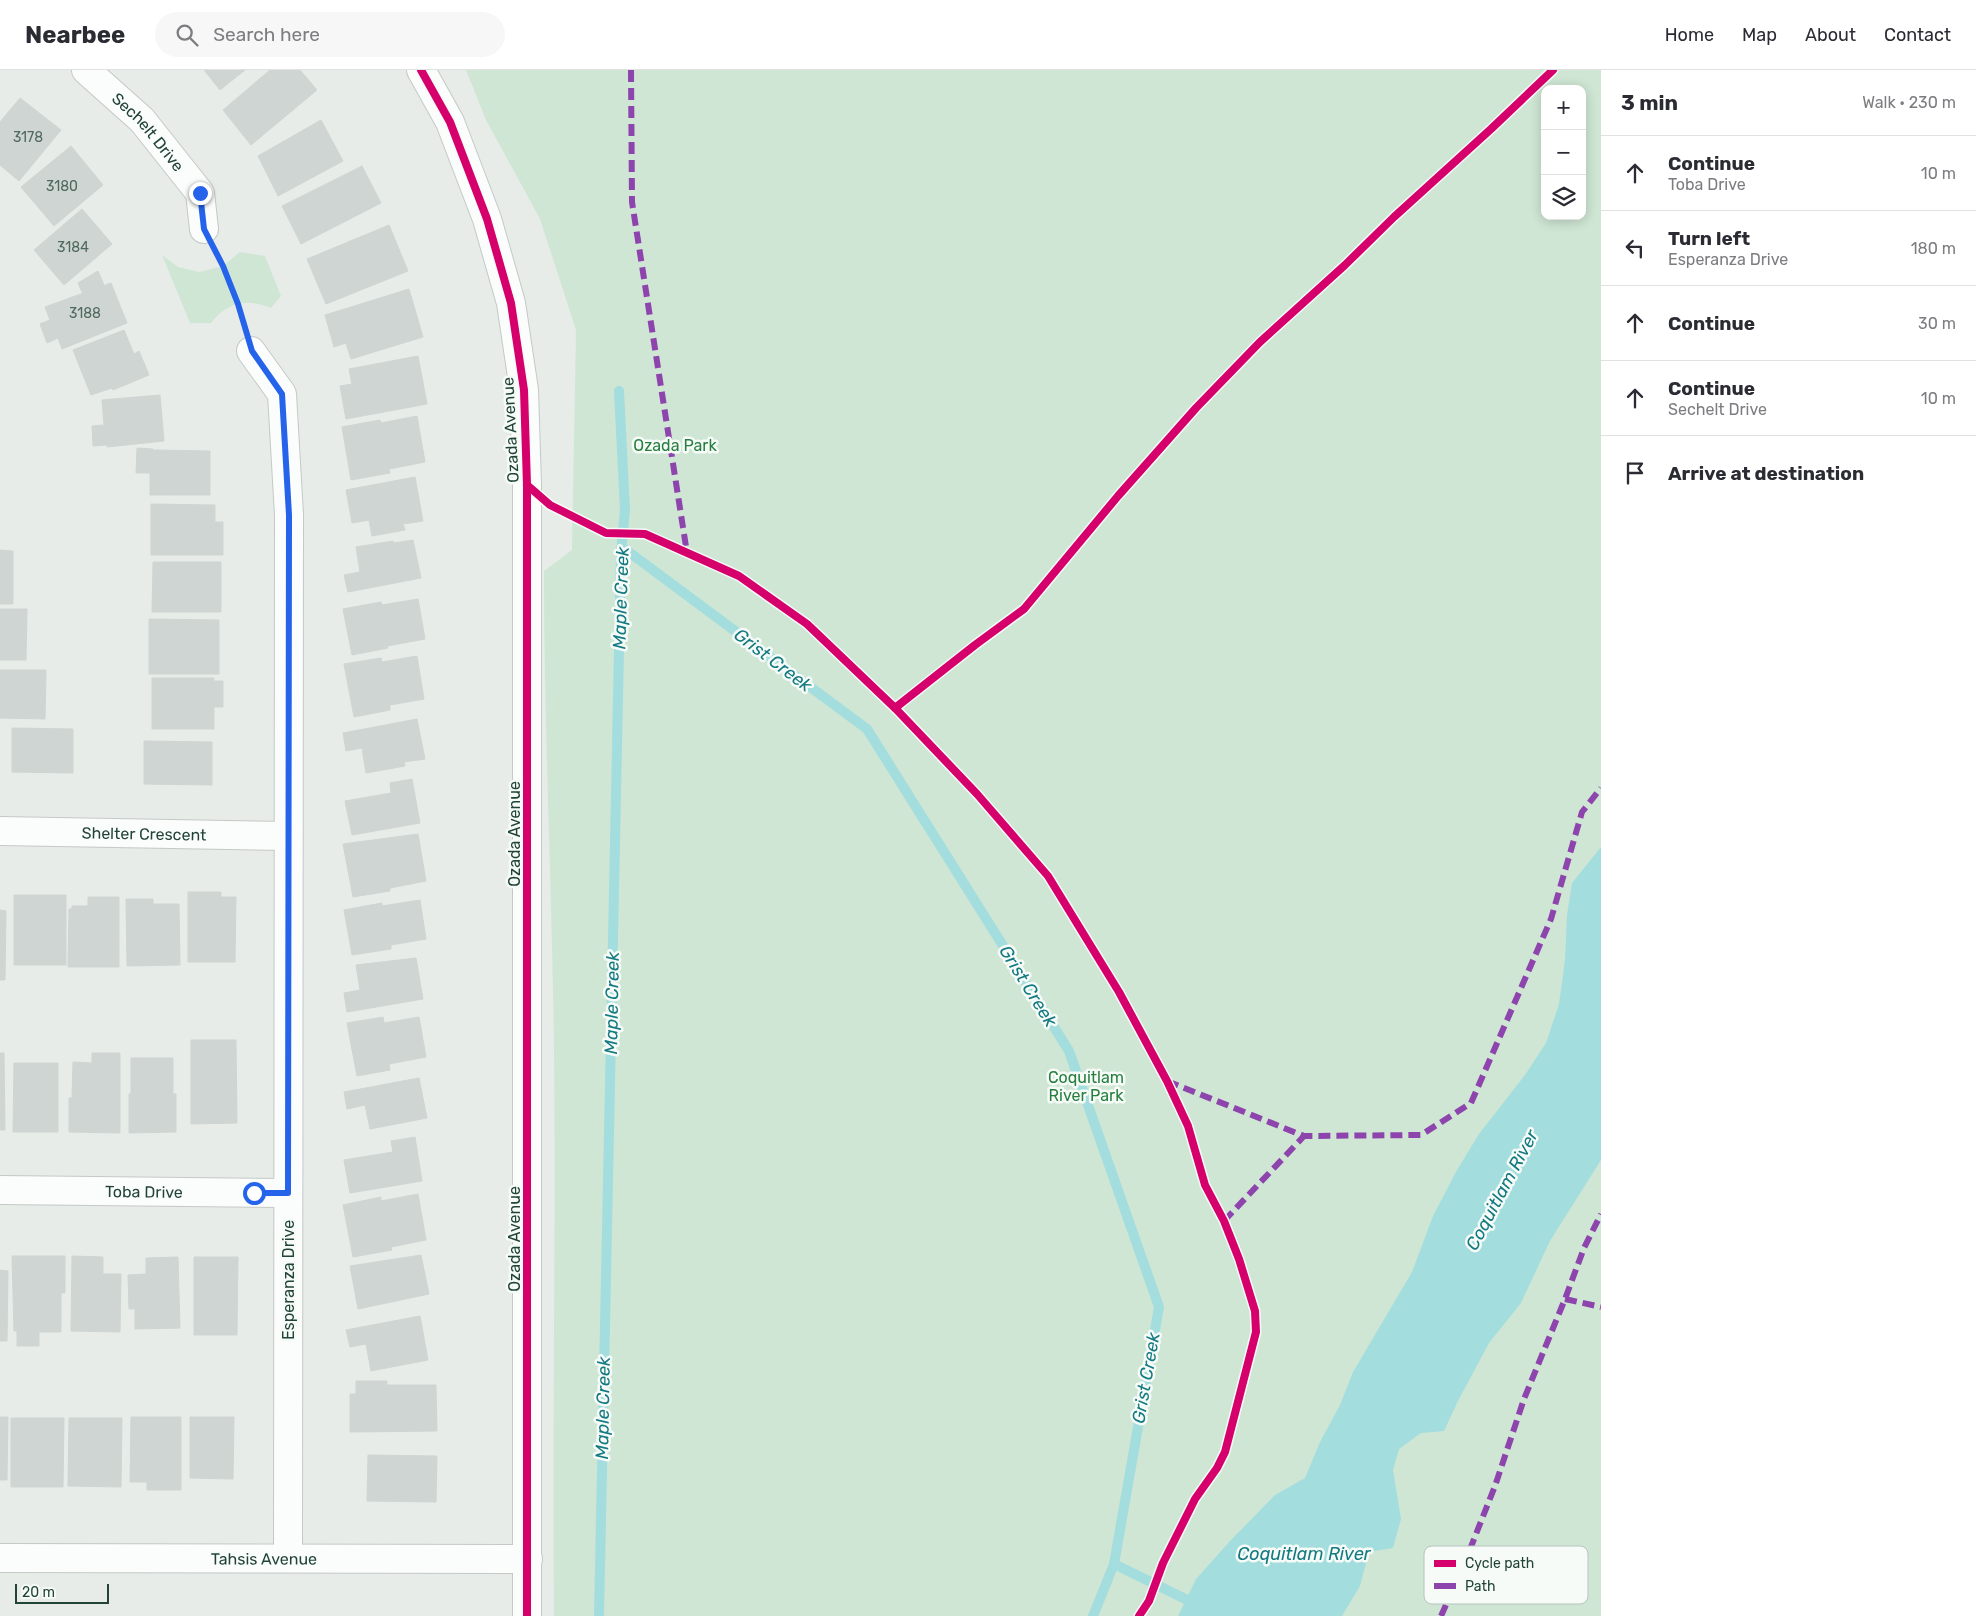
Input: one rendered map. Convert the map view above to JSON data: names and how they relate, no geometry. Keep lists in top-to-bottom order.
{
  "streets": {
    "street": [
      "Sechelt Drive",
      "Ozada Avenue",
      "Shelter Crescent",
      "Toba Drive",
      "Esperanza Drive",
      "Tahsis Avenue"
    ]
  },
  "crossings": [
    ["Ozada Avenue", "Tahsis Avenue"],
    ["Shelter Crescent", "Esperanza Drive"],
    ["Toba Drive", "Esperanza Drive"],
    ["Esperanza Drive", "Tahsis Avenue"]
  ],
  "water": ["Maple Creek", "Grist Creek", "Coquitlam River"],
  "parks": ["Ozada Park", "Coquitlam River Park"],
  "house_numbers": [
    "3178",
    "3180",
    "3184",
    "3188"
  ],
  "legend": ["Cycle path", "Path"],
  "scale_bar": "20 m",
  "page": {
    "header": "Nearbee",
    "search": "Search here",
    "nav": [
      "Home",
      "Map",
      "About",
      "Contact"
    ],
    "heading": ["3 min", "Walk · 230 m"],
    "map_buttons": ["+", "−"],
    "list": [
      ["Continue", "Toba Drive", "10 m"],
      ["Turn left", "Esperanza Drive", "180 m"],
      ["Continue", "30 m"],
      ["Continue", "Sechelt Drive", "10 m"],
      "Arrive at destination"
    ],
    "scale": "20 m"
  }
}
